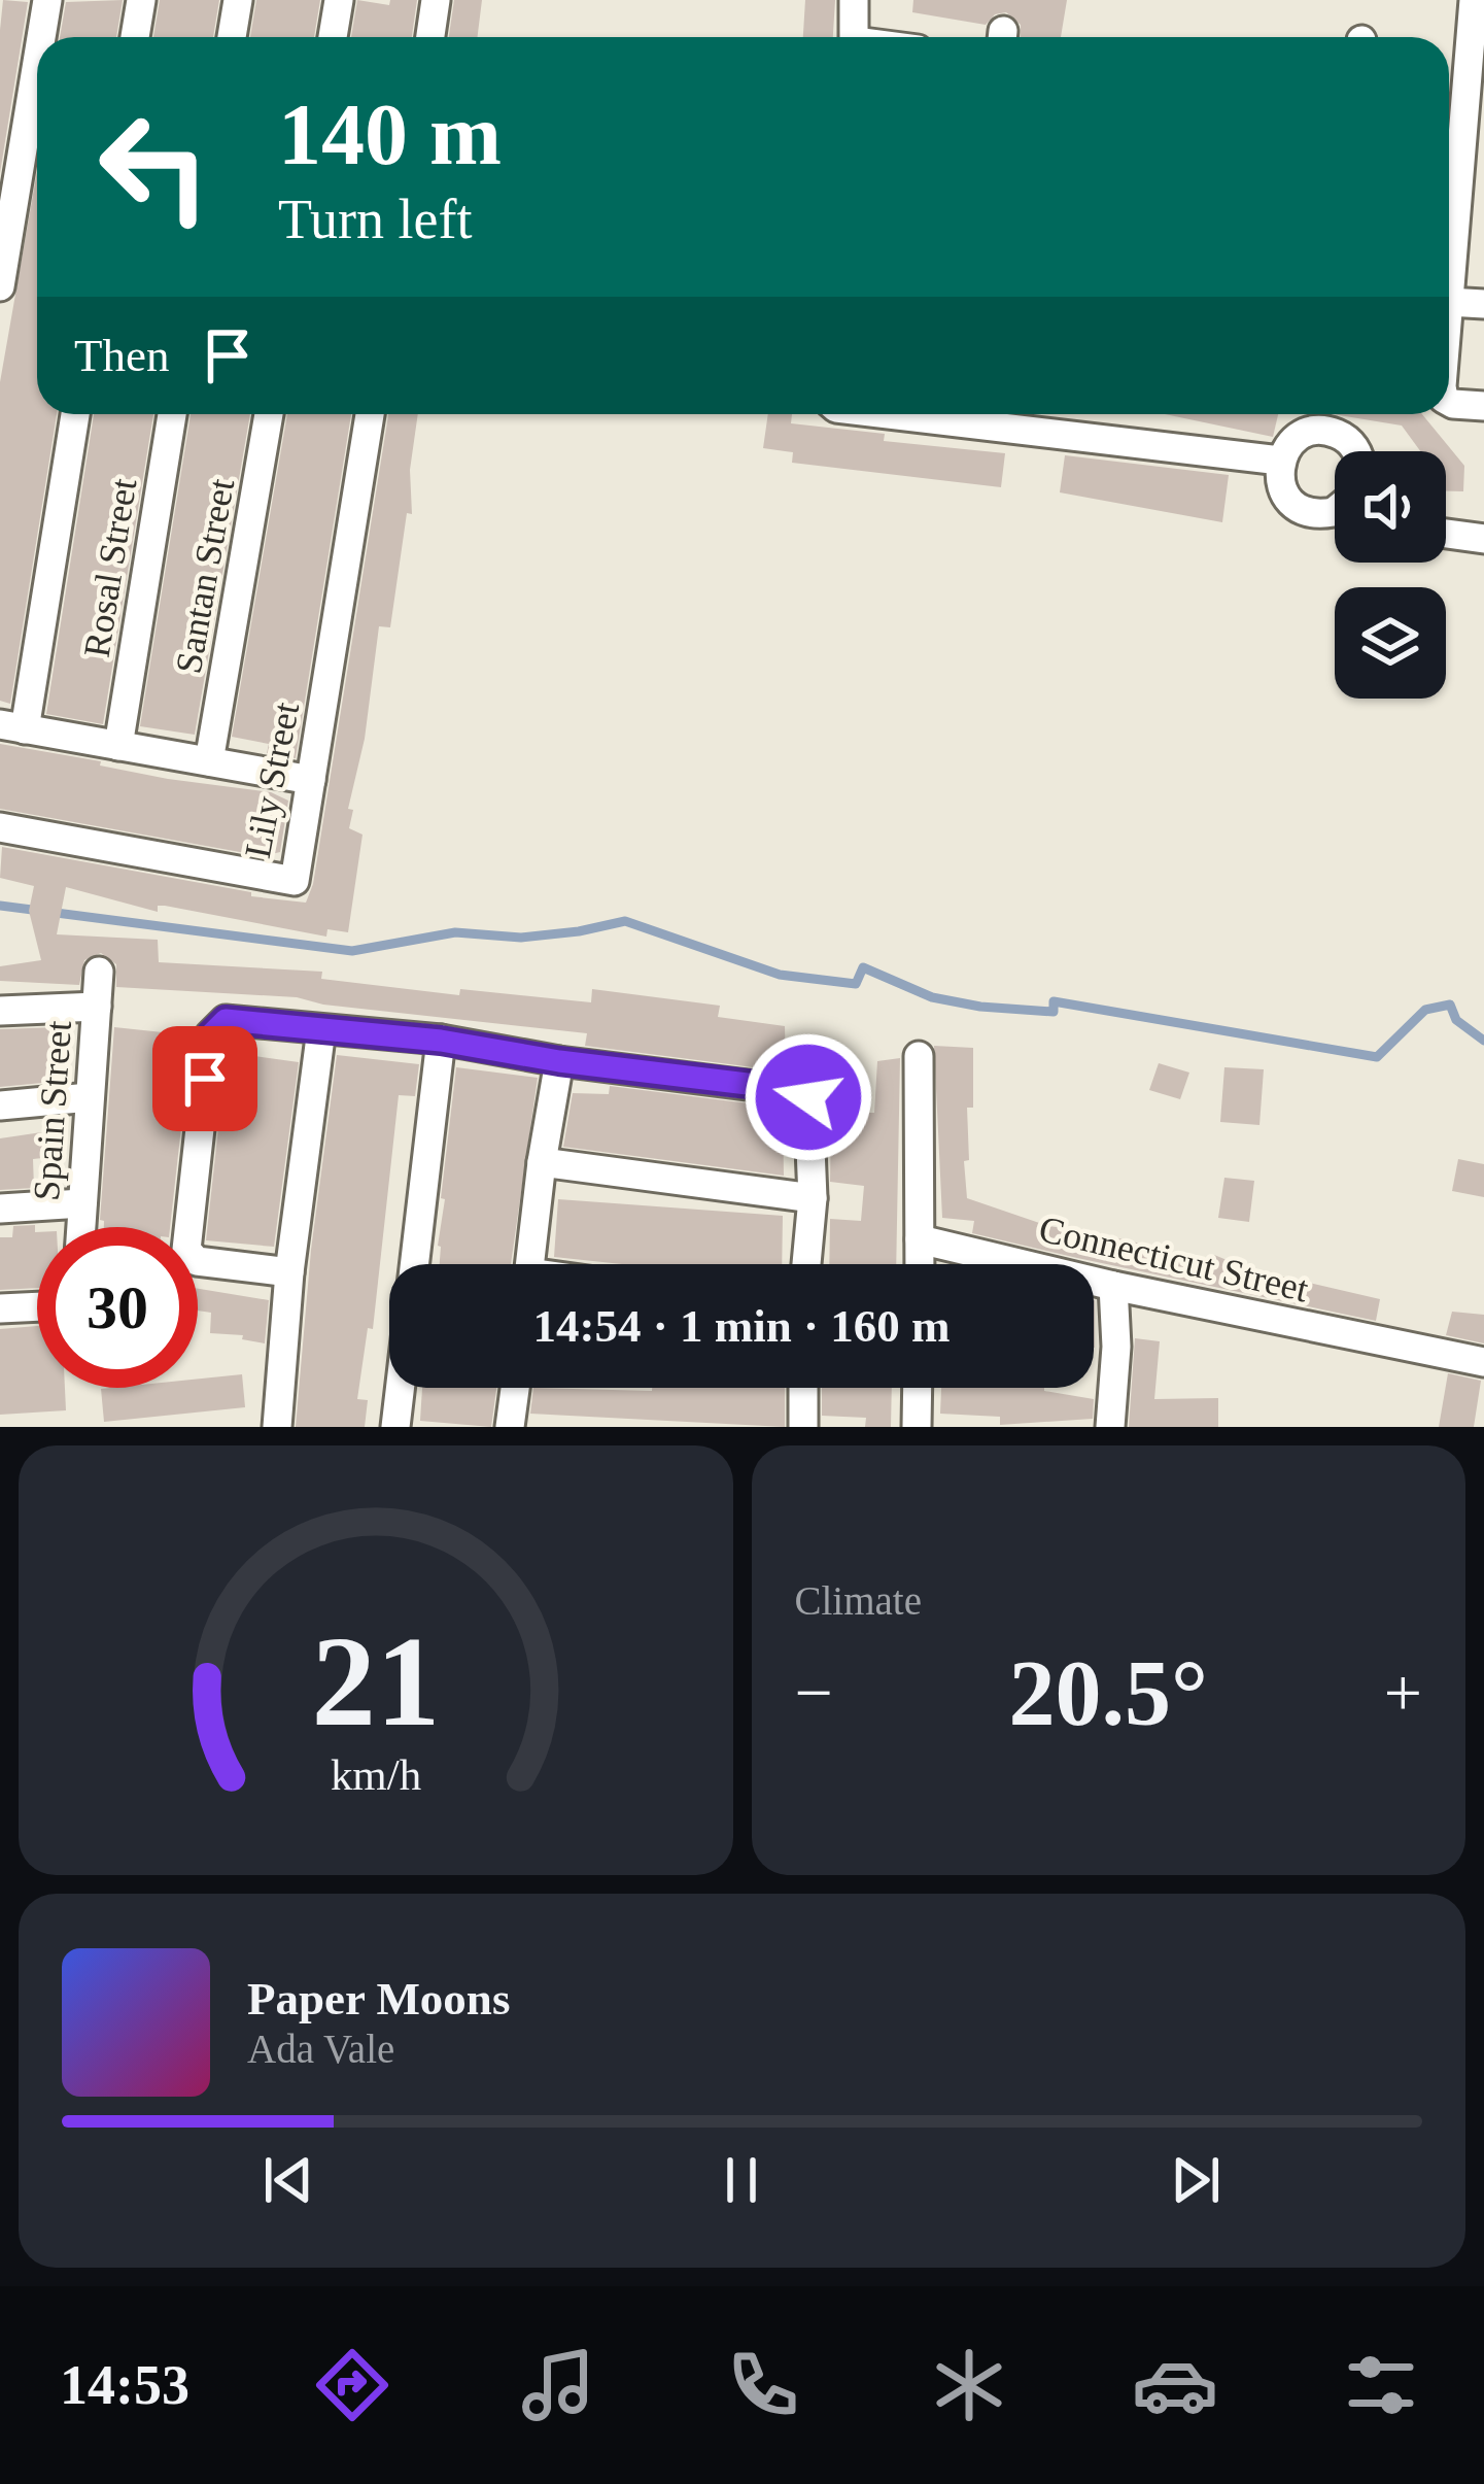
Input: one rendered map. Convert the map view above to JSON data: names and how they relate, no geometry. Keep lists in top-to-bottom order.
{
  "streets": {
    "street": [
      "Rosal Street",
      "Santan Street",
      "Lily Street",
      "Spain Street",
      "Connecticut Street"
    ]
  },
  "page": {
    "turn": ["140 m", "Turn left"],
    "then": "Then",
    "limit": "30",
    "trip": "14:54 · 1 min · 160 m",
    "tile": "Climate",
    "heat": ["−", "20.5°", "+"],
    "song": ["Paper Moons", "Ada Vale"],
    "tabs": "14:53",
    "gauge": ["21", "km/h"]
  }
}
